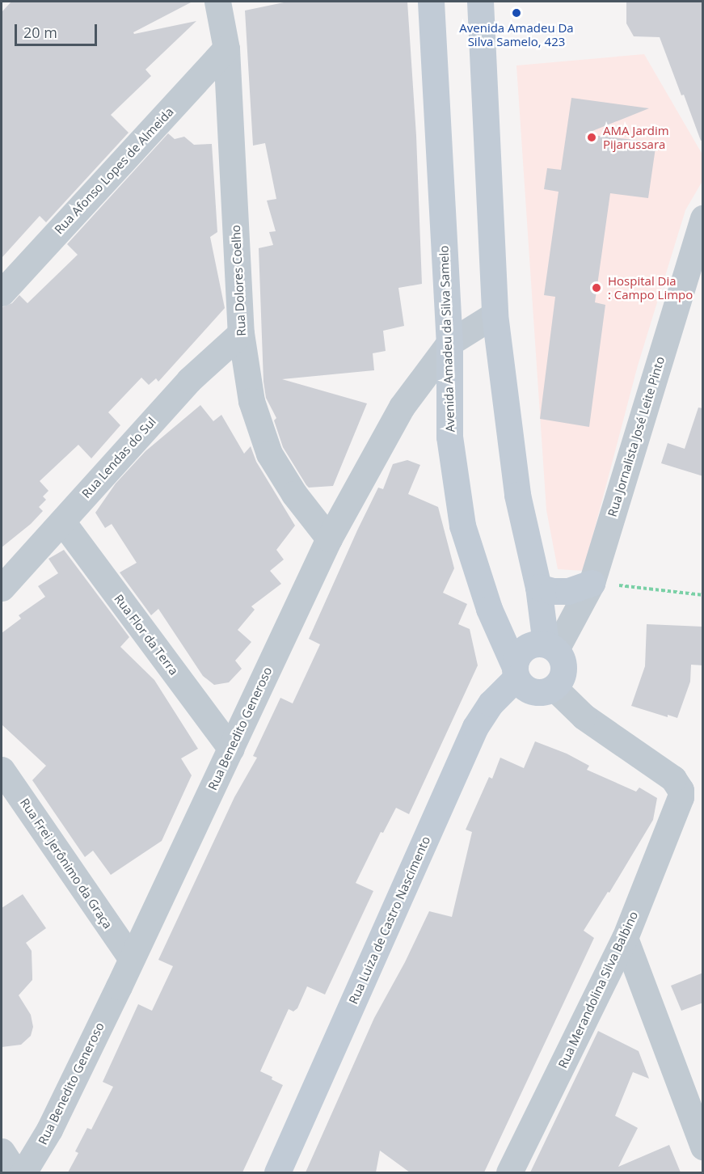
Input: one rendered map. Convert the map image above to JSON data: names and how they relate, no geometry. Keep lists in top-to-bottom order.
{
  "streets": {
    "street": [
      "Rua Afonso Lopes de Almeida",
      "Rua Dolores Coelho",
      "Avenida Amadeu da Silva Samelo",
      "Rua Jornalista José Leite Pinto",
      "Rua Lendas do Sul",
      "Rua Flor da Terra",
      "Rua Benedito Generoso",
      "Rua Frei Jerônimo da Graça",
      "Rua Luiza de Castro Nascimento",
      "Rua Merandolina Silva Balbino"
    ]
  },
  "crossings": [
    ["Rua Afonso Lopes de Almeida", "Rua Dolores Coelho"],
    ["Rua Dolores Coelho", "Rua Lendas do Sul"],
    ["Rua Dolores Coelho", "Rua Benedito Generoso"],
    ["Avenida Amadeu da Silva Samelo", "Rua Jornalista José Leite Pinto"],
    ["Avenida Amadeu da Silva Samelo", "Rua Benedito Generoso"],
    ["Avenida Amadeu da Silva Samelo", "Rua Luiza de Castro Nascimento"],
    ["Avenida Amadeu da Silva Samelo", "Rua Merandolina Silva Balbino"],
    ["Rua Jornalista José Leite Pinto", "Rua Luiza de Castro Nascimento"],
    ["Rua Jornalista José Leite Pinto", "Rua Merandolina Silva Balbino"],
    ["Rua Lendas do Sul", "Rua Flor da Terra"],
    ["Rua Flor da Terra", "Rua Benedito Generoso"],
    ["Rua Benedito Generoso", "Rua Frei Jerônimo da Graça"],
    ["Rua Luiza de Castro Nascimento", "Rua Merandolina Silva Balbino"]
  ],
  "places": ["Avenida Amadeu Da Silva Samelo, 423", "AMA Jardim Pijarussara", "Hospital Dia : Campo Limpo"],
  "scale_bar": "20 m"
}
